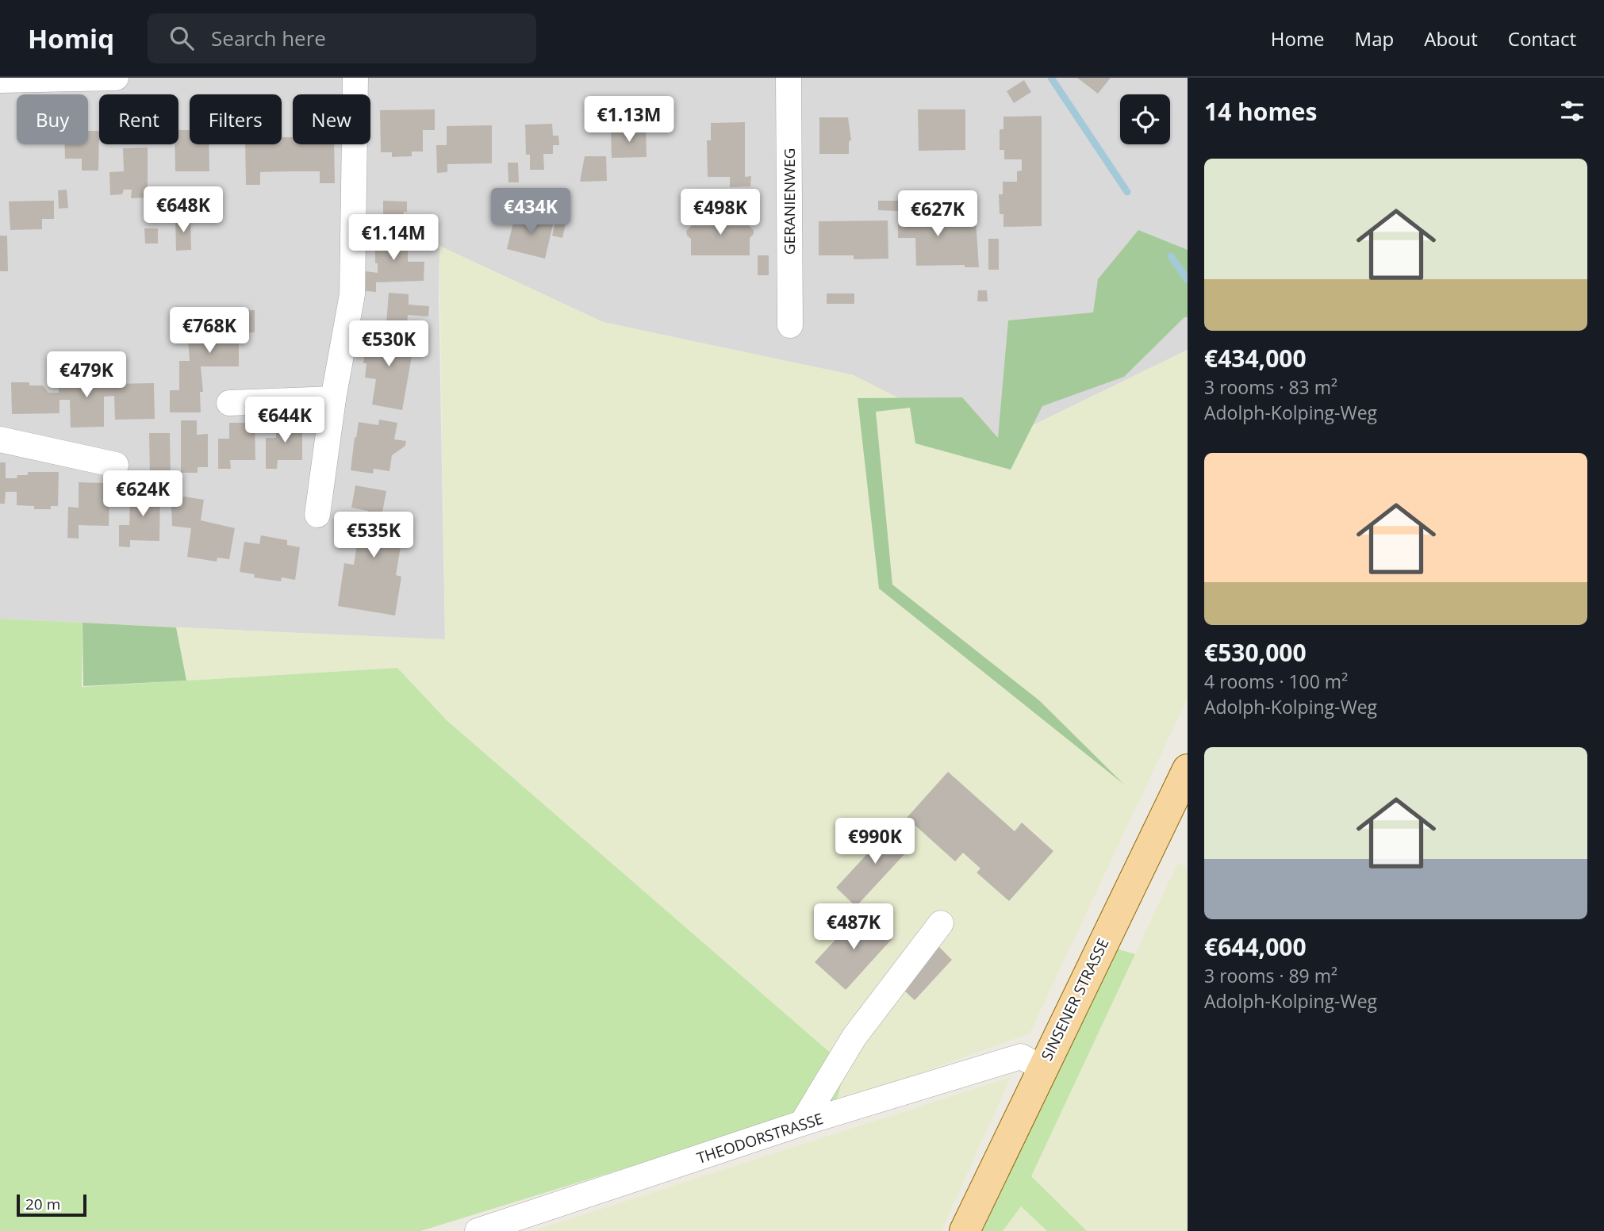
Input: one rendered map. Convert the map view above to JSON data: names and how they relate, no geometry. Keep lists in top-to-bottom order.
{
  "streets": {
    "main road": ["SINSENER STRASSE"],
    "street": ["GERANIENWEG", "THEODORSTRASSE"]
  },
  "crossings": [
    ["SINSENER STRASSE", "THEODORSTRASSE"]
  ],
  "scale_bar": "20 m",
  "page": {
    "header": "Homiq",
    "search": "Search here",
    "nav": [
      "Home",
      "Map",
      "About",
      "Contact"
    ],
    "heading": "14 homes",
    "chip": [
      "Buy",
      "Rent",
      "Filters",
      "New"
    ],
    "price": [
      "€1.13M",
      "€648K",
      "€434K",
      "€498K",
      "€627K",
      "€1.14M",
      "€768K",
      "€530K",
      "€479K",
      "€644K",
      "€624K",
      "€535K",
      "€990K",
      "€487K"
    ],
    "list": [
      {
        "name": "€434,000",
        "note": "3 rooms · 83 m² · Adolph-Kolping-Weg"
      },
      {
        "name": "€530,000",
        "note": "4 rooms · 100 m² · Adolph-Kolping-Weg"
      },
      {
        "name": "€644,000",
        "note": "3 rooms · 89 m² · Adolph-Kolping-Weg"
      }
    ],
    "scale": "20 m"
  }
}
